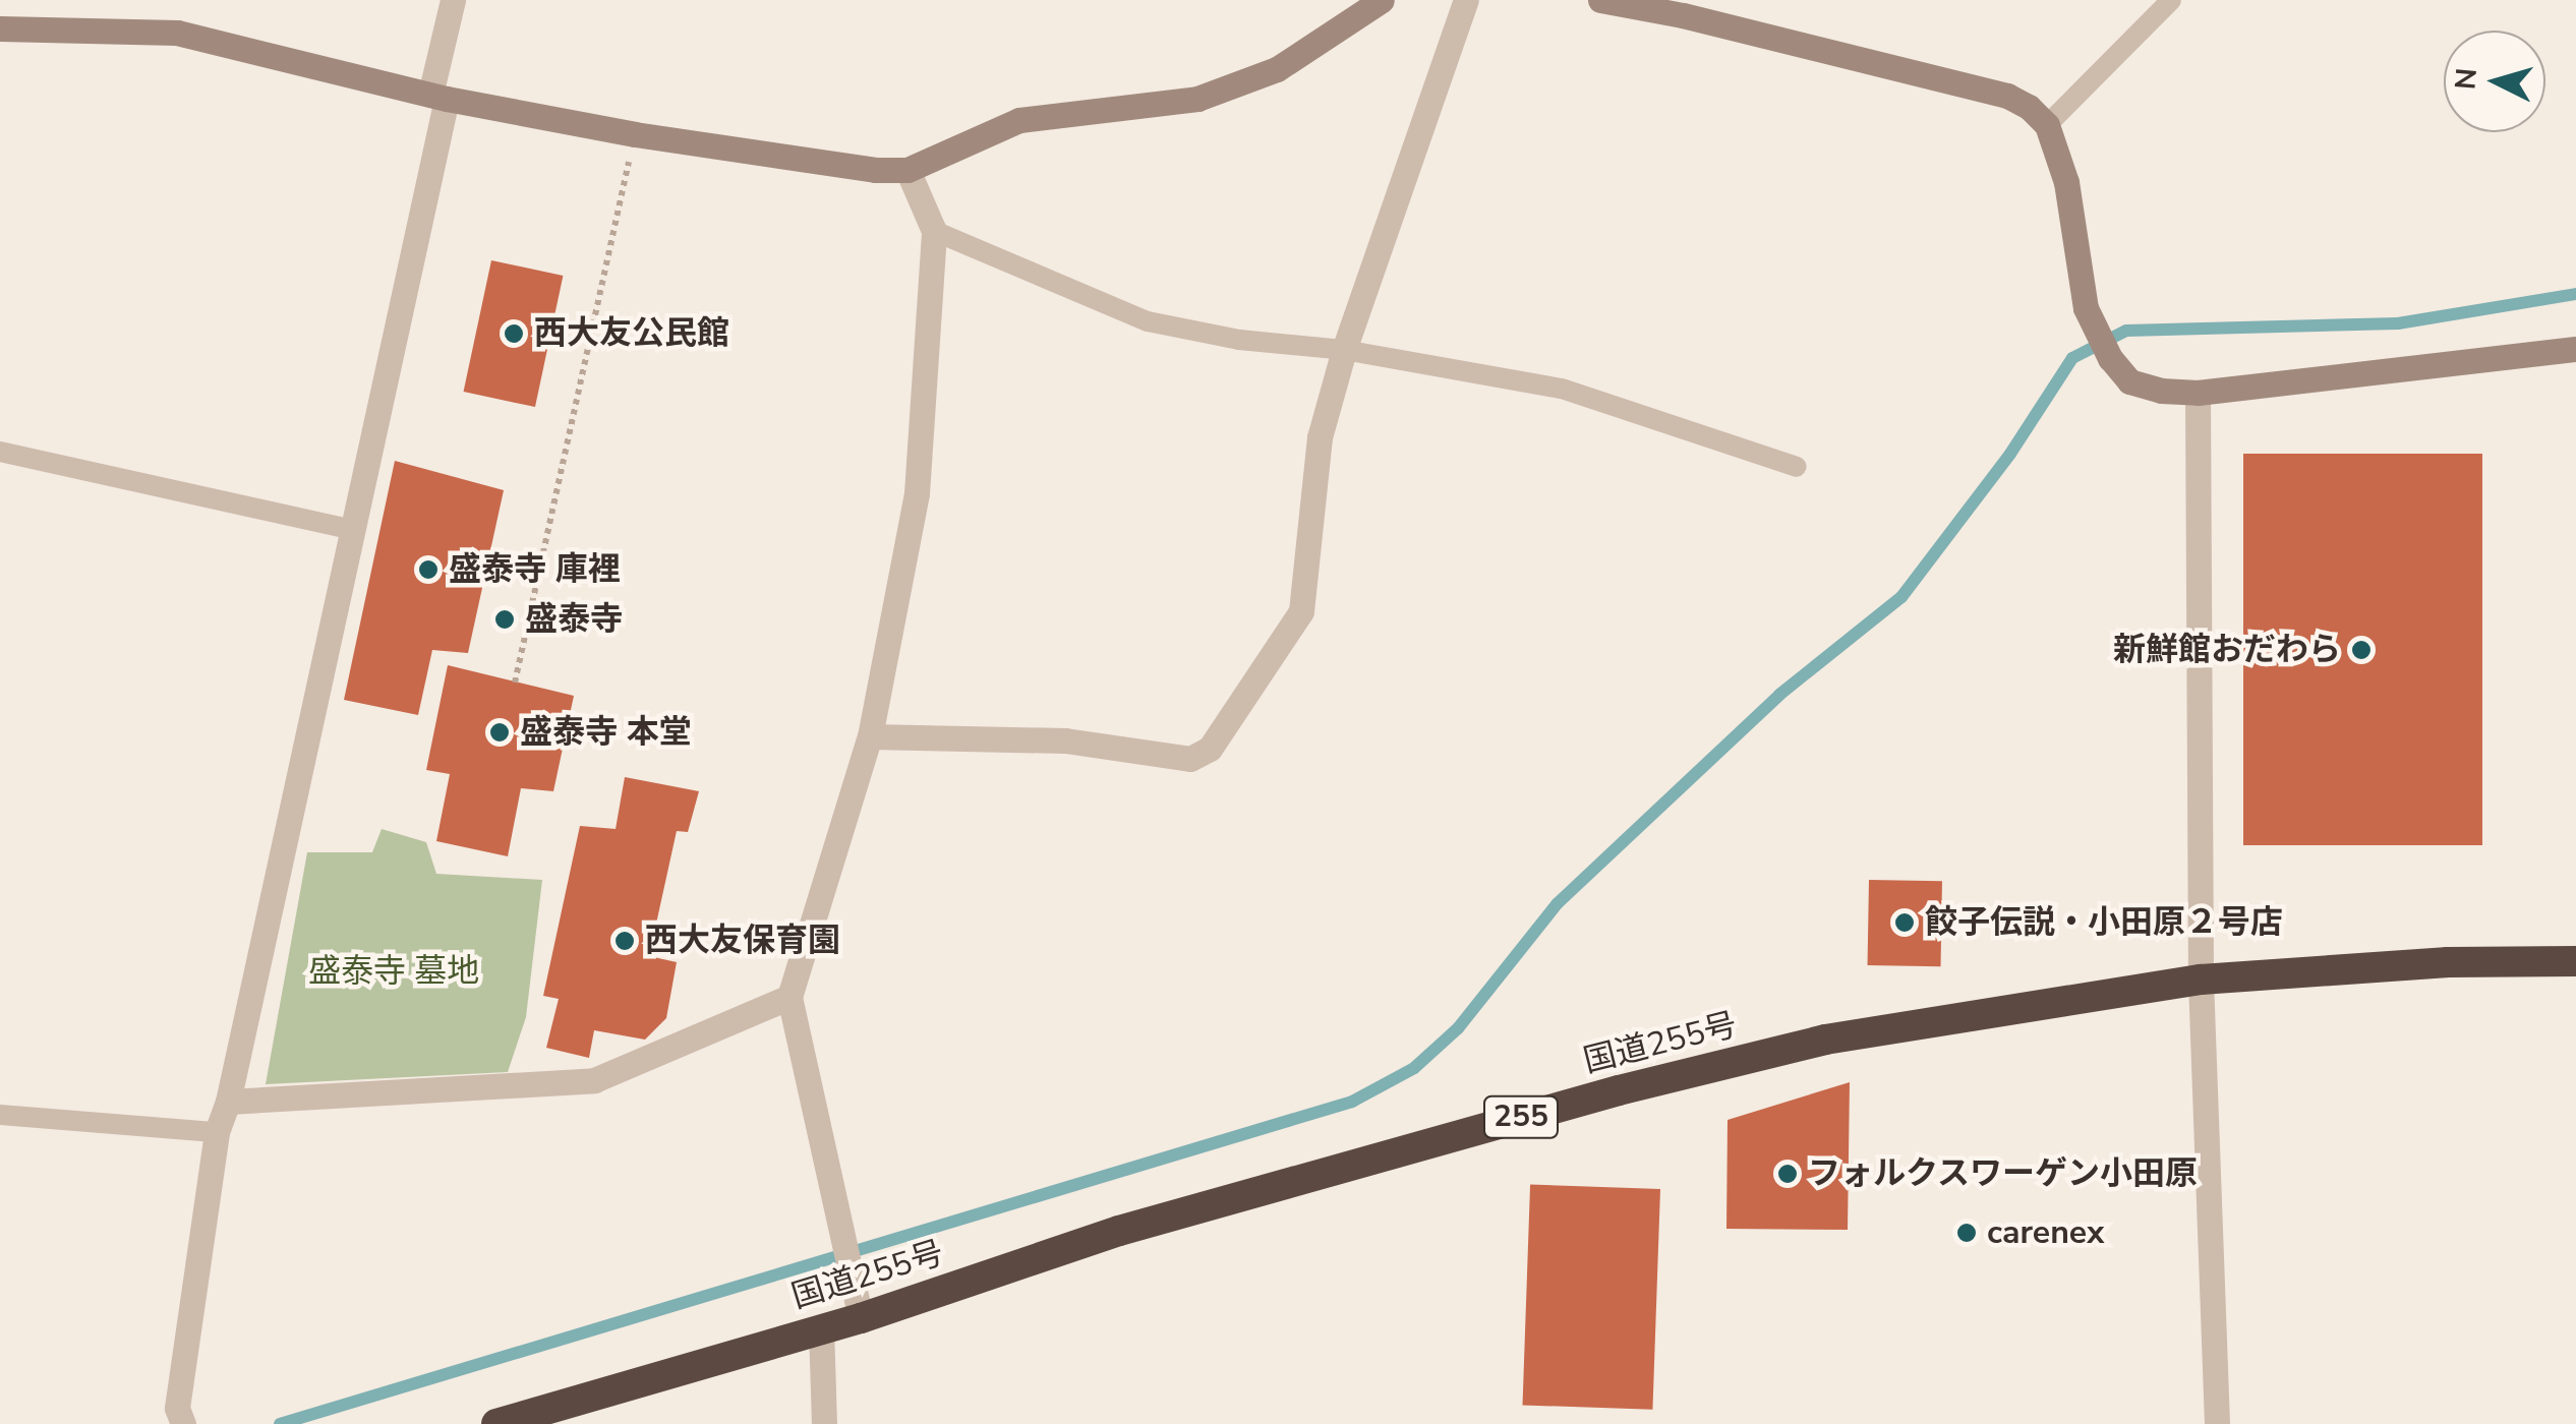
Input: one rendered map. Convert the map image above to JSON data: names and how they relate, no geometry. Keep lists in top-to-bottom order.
{
  "streets": {
    "highway": ["国道255号", "255"]
  },
  "parks": ["盛泰寺 墓地"],
  "places": [
    "西大友公民館",
    "盛泰寺 庫裡",
    "盛泰寺",
    "新鮮館おだわら",
    "盛泰寺 本堂",
    "餃子伝説・小田原２号店",
    "西大友保育園",
    "フォルクスワーゲン小田原",
    "carenex"
  ],
  "north": "left"
}
